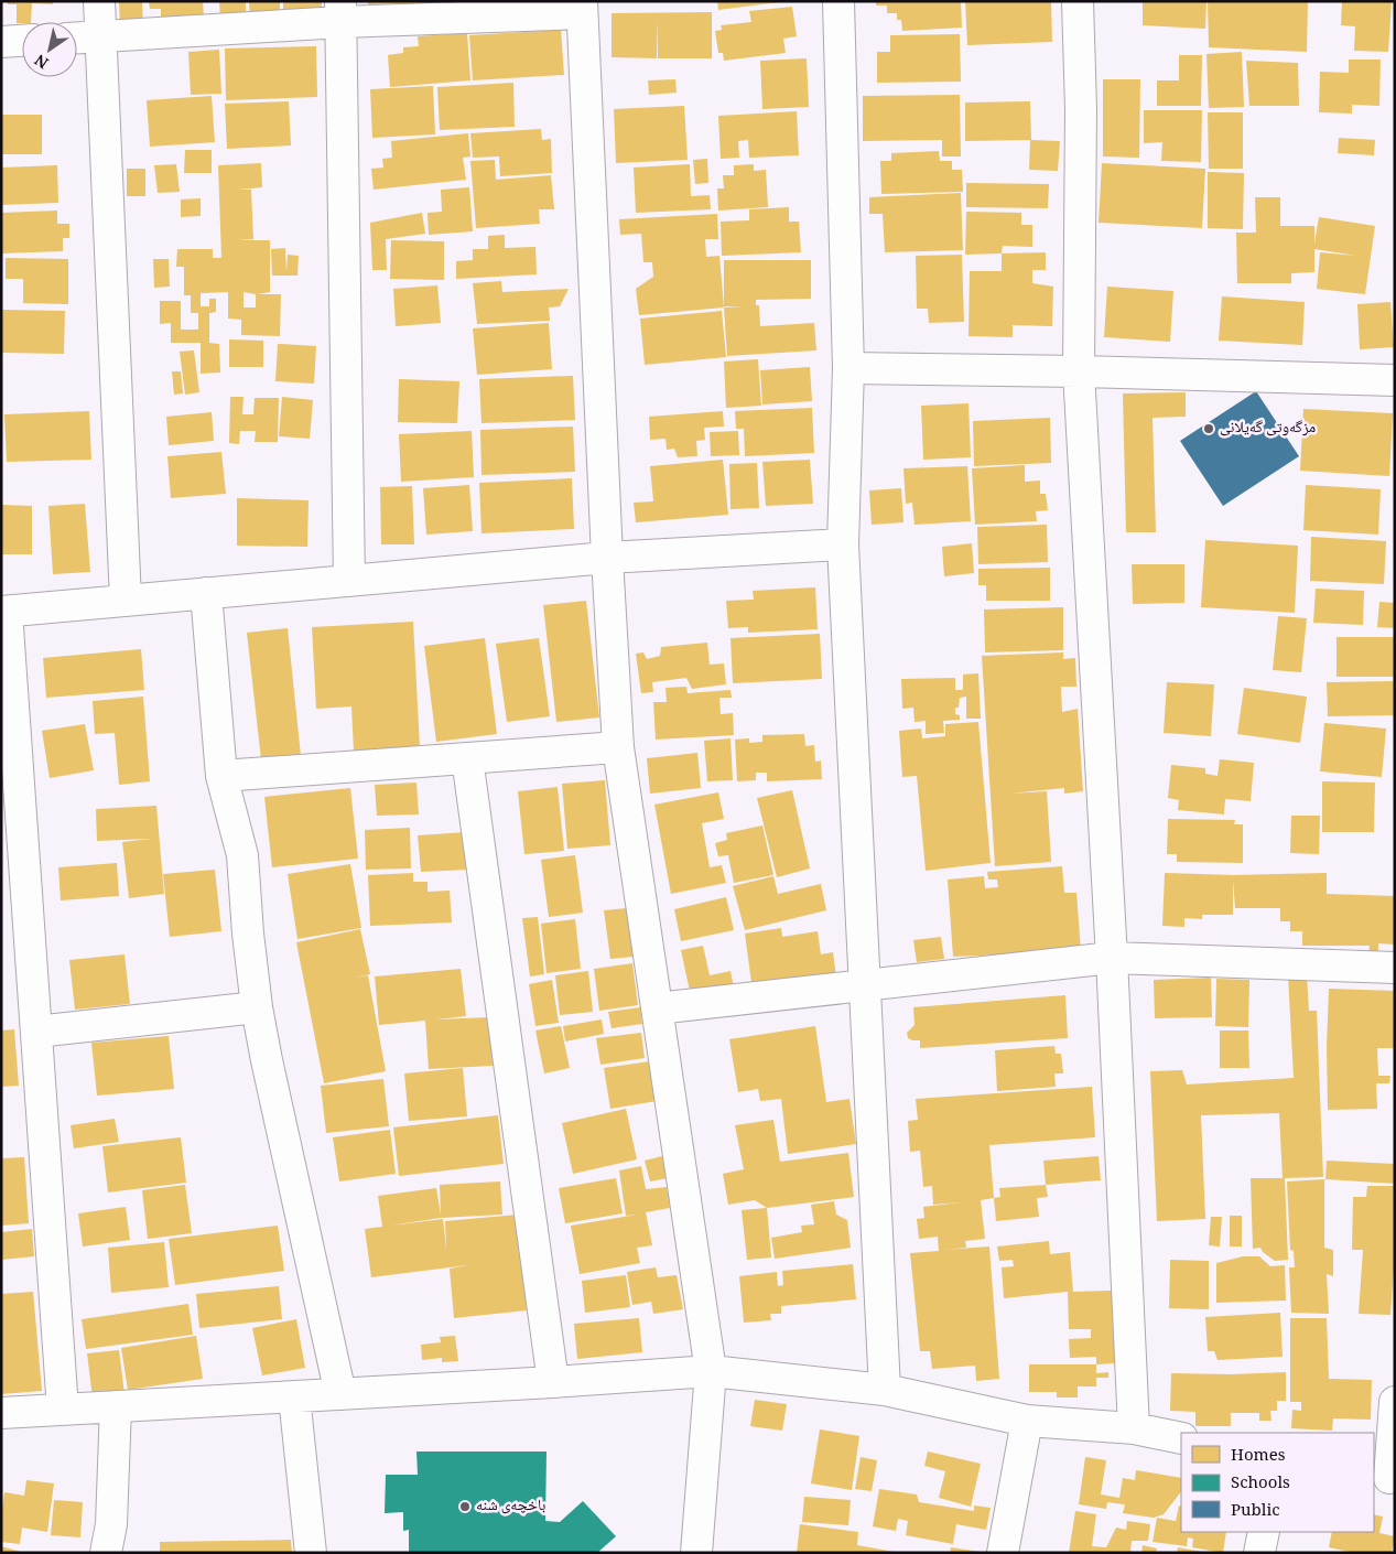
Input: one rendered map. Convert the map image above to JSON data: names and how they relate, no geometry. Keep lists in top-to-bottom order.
{
  "places": ["مزگەوتی گەیلانی", "باخچەی شنە"],
  "legend": ["Homes", "Schools", "Public"],
  "north": "bottom left"
}
